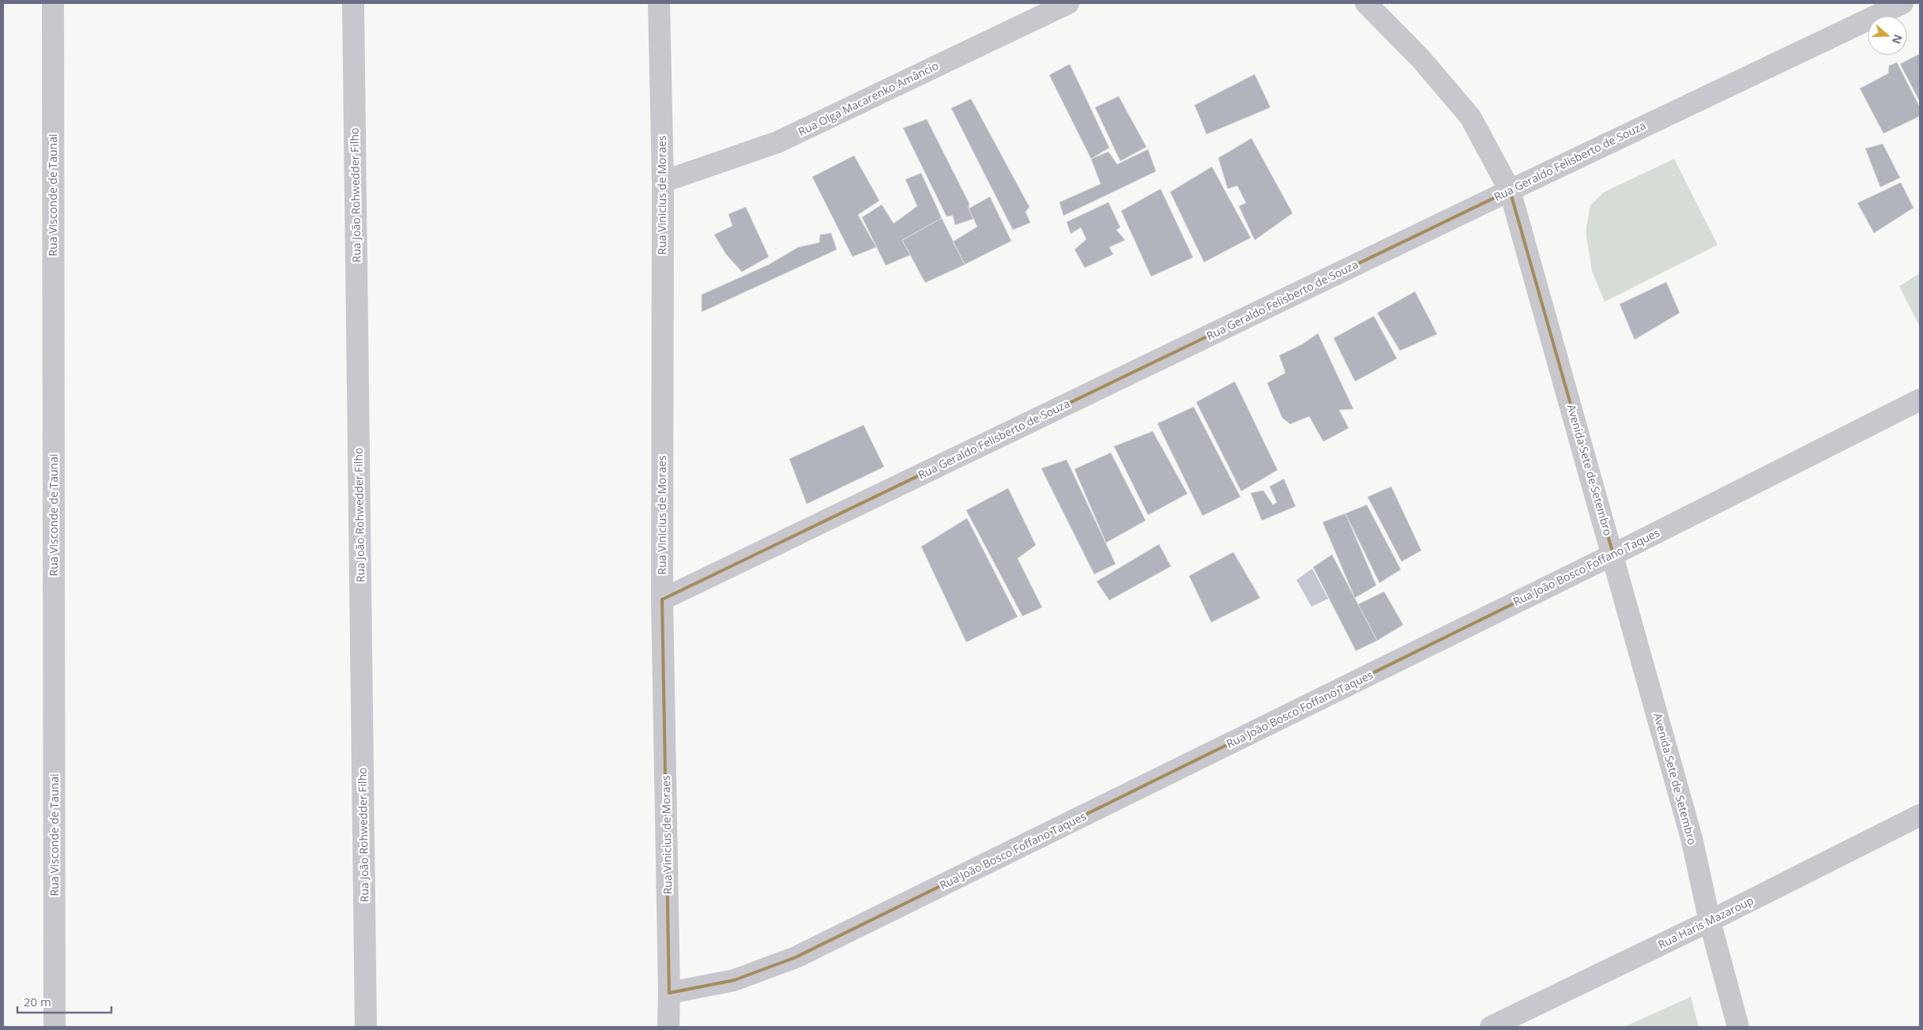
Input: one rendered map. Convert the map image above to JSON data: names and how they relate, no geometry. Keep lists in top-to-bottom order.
{
  "streets": {
    "street": [
      "Rua Olga Macarenko Amâncio",
      "Rua Geraldo Felisberto de Souza",
      "Rua Visconde de Taunai",
      "Rua João Rohwedder Filho",
      "Rua Vinicius de Moraes",
      "Avenida Sete de Setembro",
      "Rua João Bosco Foffano Taques",
      "Rua Haris Mazaroup"
    ]
  },
  "crossings": [
    ["Rua Olga Macarenko Amâncio", "Rua Vinicius de Moraes"],
    ["Rua Geraldo Felisberto de Souza", "Rua Vinicius de Moraes"],
    ["Rua Geraldo Felisberto de Souza", "Avenida Sete de Setembro"],
    ["Rua Vinicius de Moraes", "Rua João Bosco Foffano Taques"],
    ["Avenida Sete de Setembro", "Rua João Bosco Foffano Taques"],
    ["Avenida Sete de Setembro", "Rua Haris Mazaroup"]
  ],
  "scale_bar": "20 m",
  "north": "right"
}
